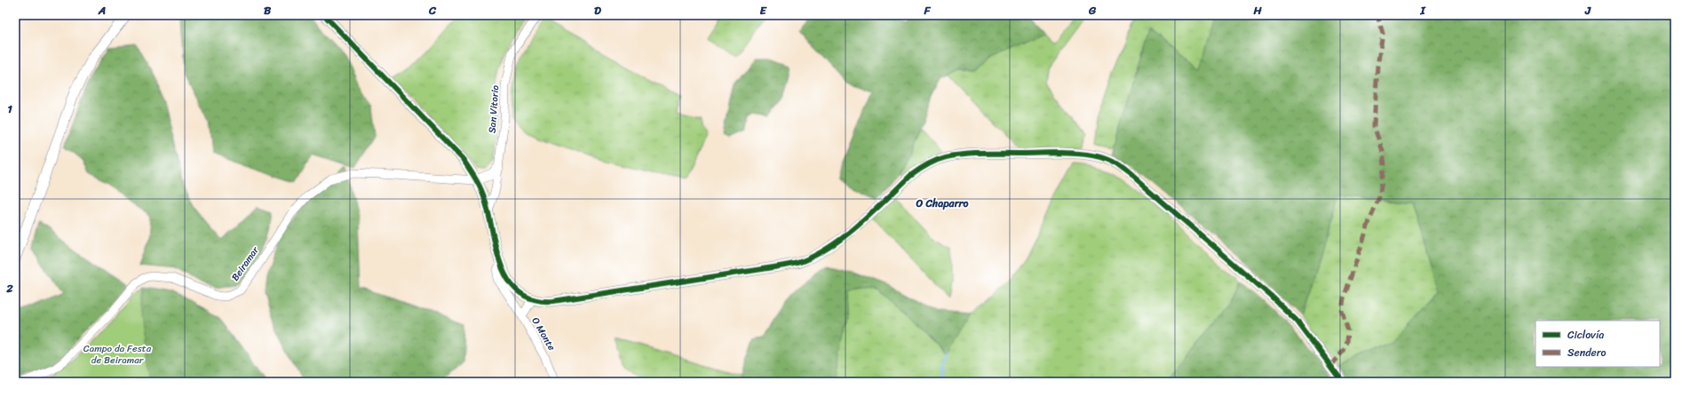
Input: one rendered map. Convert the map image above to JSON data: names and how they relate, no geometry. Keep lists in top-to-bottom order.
{
  "streets": {
    "street": ["San Vitorio", "Beiramar", "O Monte"]
  },
  "districts": ["O Chaparro"],
  "parks": ["Campo da Festa de Beiramar"],
  "legend": ["Ciclovía", "Sendero"],
  "grid": {
    "columns": [
      "A",
      "B",
      "C",
      "D",
      "E",
      "F",
      "G",
      "H",
      "I",
      "J"
    ],
    "rows": ["1", "2"]
  }
}
